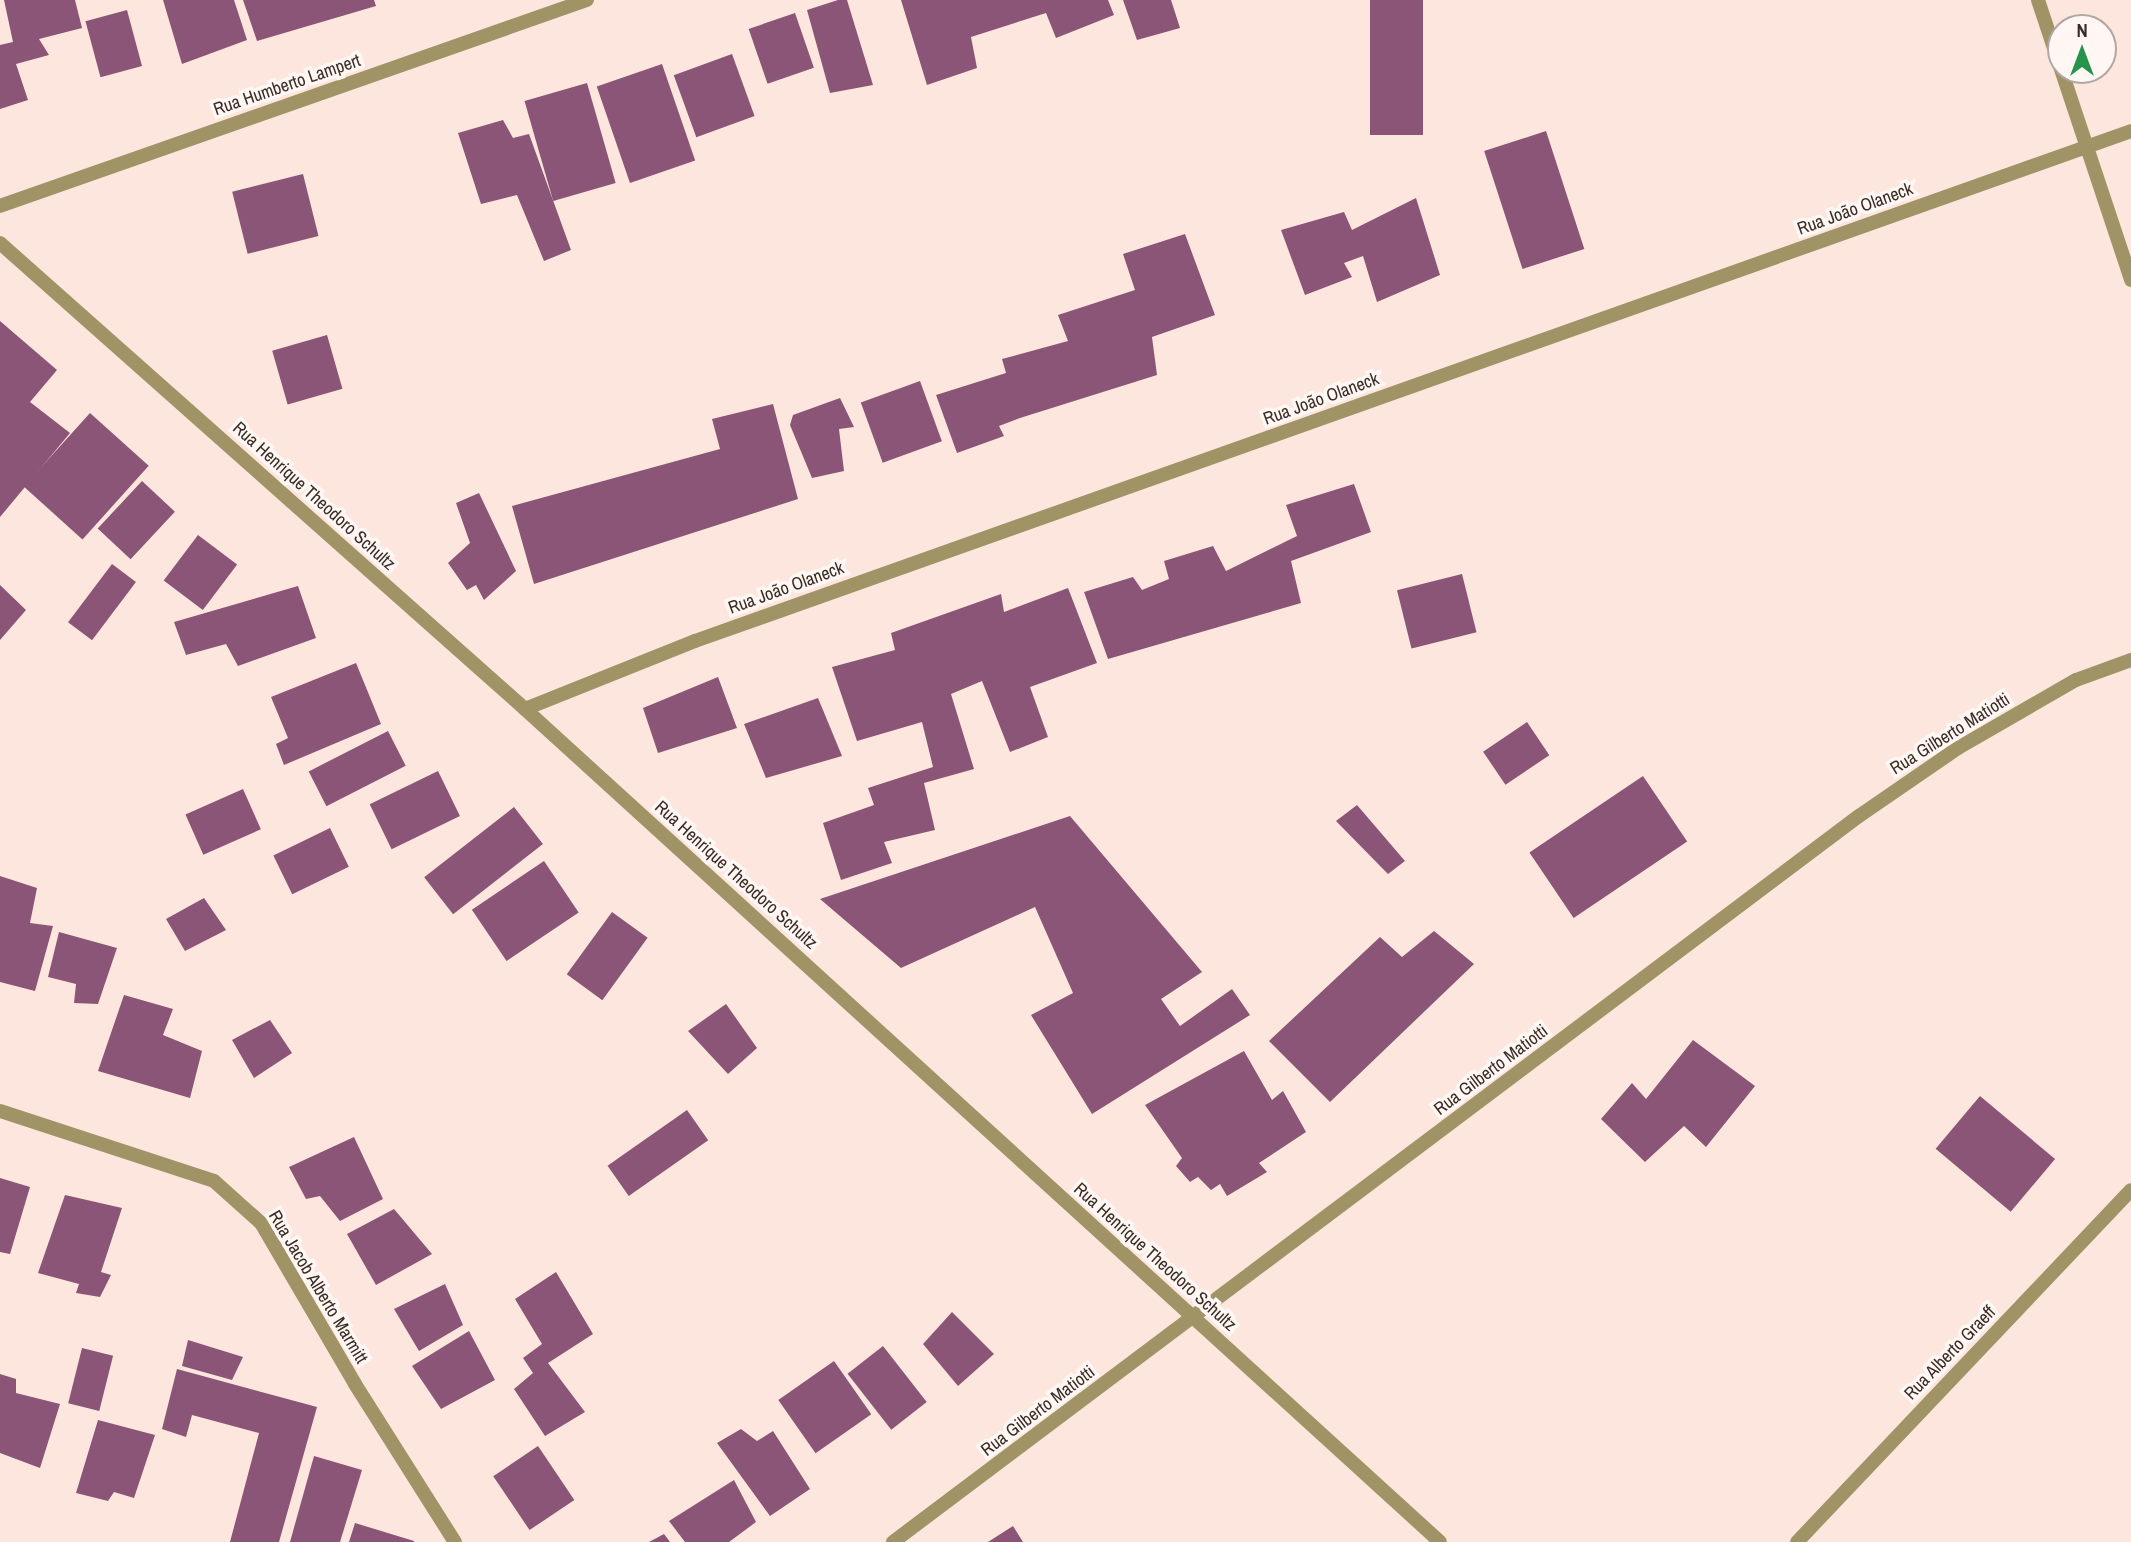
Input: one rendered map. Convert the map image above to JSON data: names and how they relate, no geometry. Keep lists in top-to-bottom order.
{
  "streets": {
    "street": [
      "Rua Humberto Lampert",
      "Rua João Olaneck",
      "Rua Henrique Theodoro Schultz",
      "Rua Gilberto Matiotti",
      "Rua Jacob Alberto Marmitt",
      "Rua Alberto Graeff"
    ]
  },
  "crossings": [
    ["Rua João Olaneck", "Rua Henrique Theodoro Schultz"],
    ["Rua Henrique Theodoro Schultz", "Rua Gilberto Matiotti"]
  ],
  "north": "top"
}
